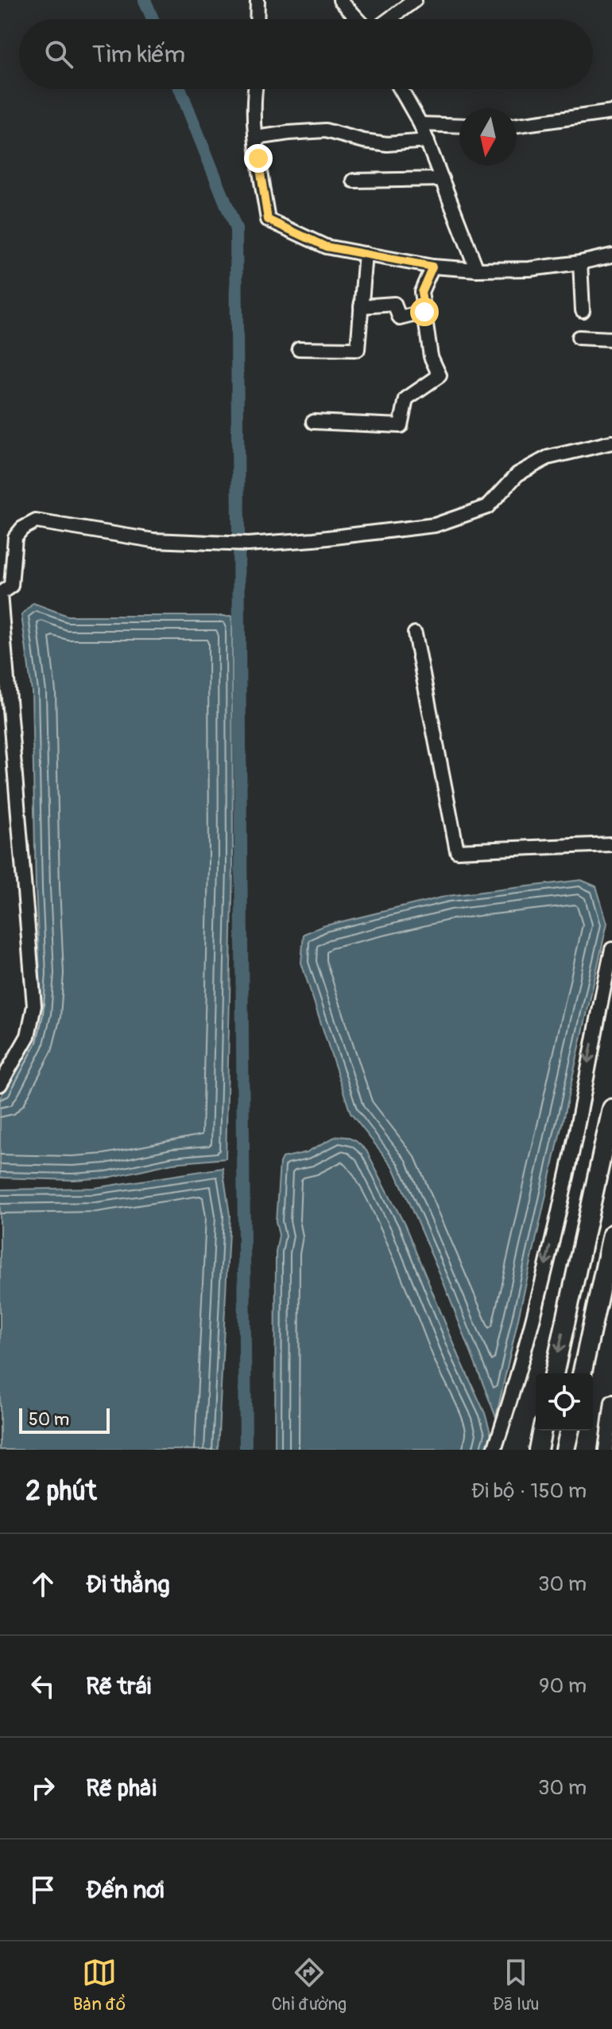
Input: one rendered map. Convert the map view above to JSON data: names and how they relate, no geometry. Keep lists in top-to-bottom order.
{
  "scale_bar": "50 m",
  "north": "bottom",
  "page": {
    "search": "Tìm kiếm",
    "scale": "50 m",
    "heading": ["2 phút", "Đi bộ · 150 m"],
    "list": [
      ["Đi thẳng", "30 m"],
      ["Rẽ trái", "90 m"],
      ["Rẽ phải", "30 m"],
      "Đến nơi"
    ],
    "nav": ["Bản đồ", "Chỉ đường", "Đã lưu"]
  }
}
